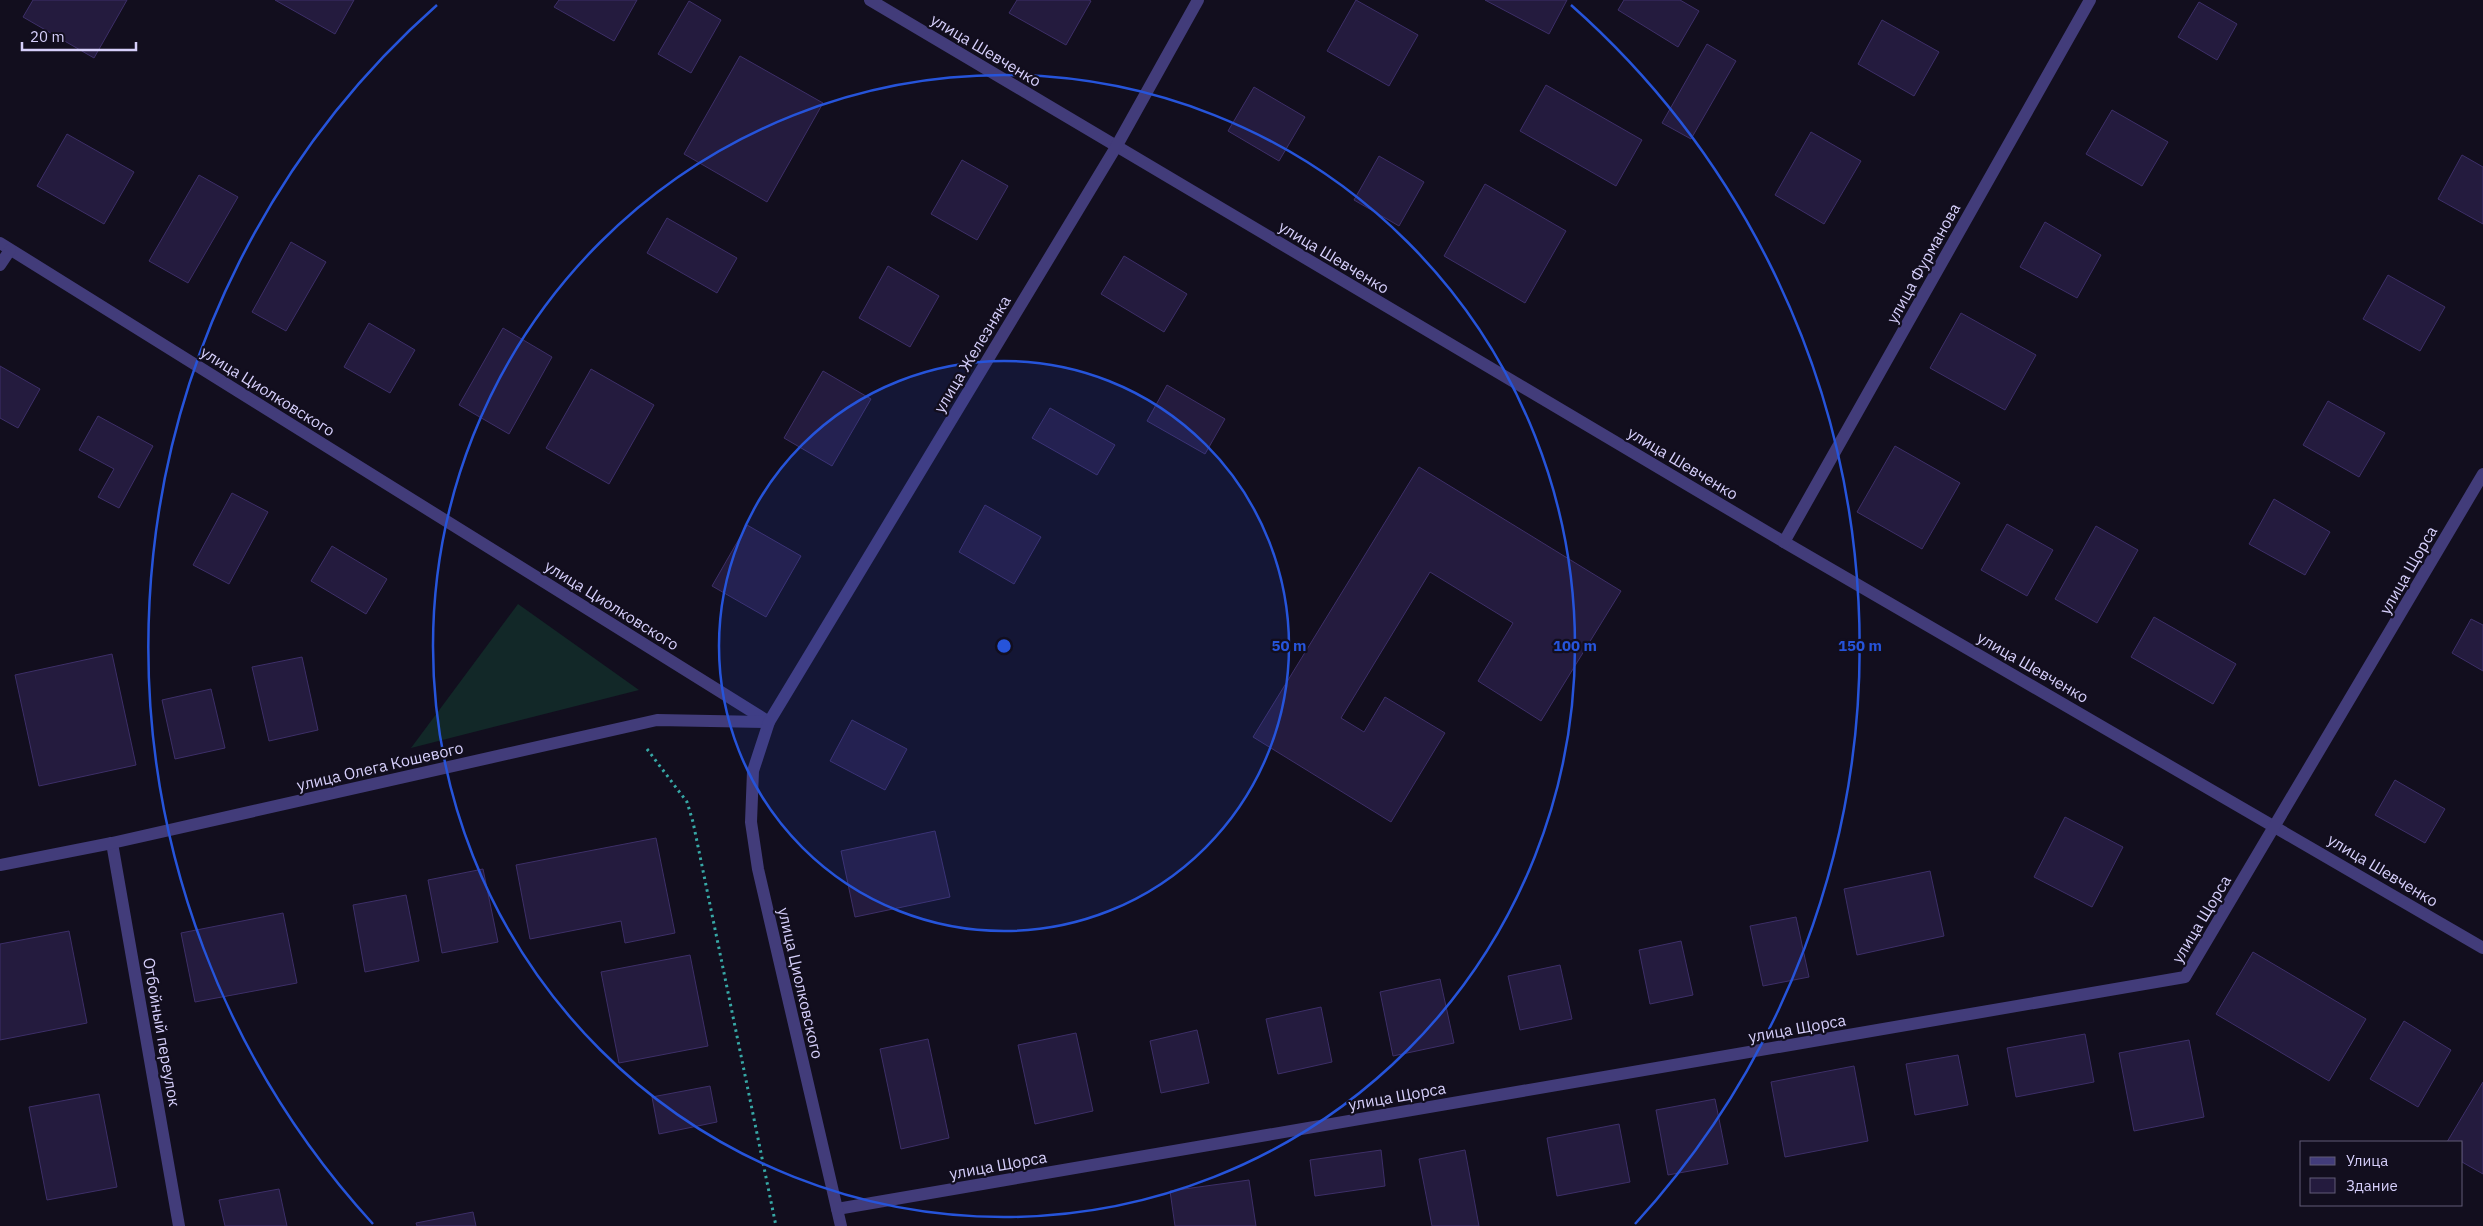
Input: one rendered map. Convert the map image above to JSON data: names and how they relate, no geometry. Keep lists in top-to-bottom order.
{
  "streets": {
    "street": [
      "улица Шевченко",
      "улица Фурманова",
      "улица Железняка",
      "улица Циолковского",
      "улица Щорса",
      "улица Олега Кошевого",
      "Отбойный переулок"
    ]
  },
  "crossings": [
    ["улица Шевченко", "улица Фурманова"],
    ["улица Шевченко", "улица Железняка"],
    ["улица Шевченко", "улица Щорса"],
    ["улица Железняка", "улица Циолковского"],
    ["улица Железняка", "улица Олега Кошевого"],
    ["улица Циолковского", "улица Щорса"],
    ["улица Циолковского", "улица Олега Кошевого"],
    ["улица Олега Кошевого", "Отбойный переулок"]
  ],
  "legend": ["Улица", "Здание"],
  "scale_bar": "20 m",
  "rings": ["50 m", "100 m", "150 m"]
}
